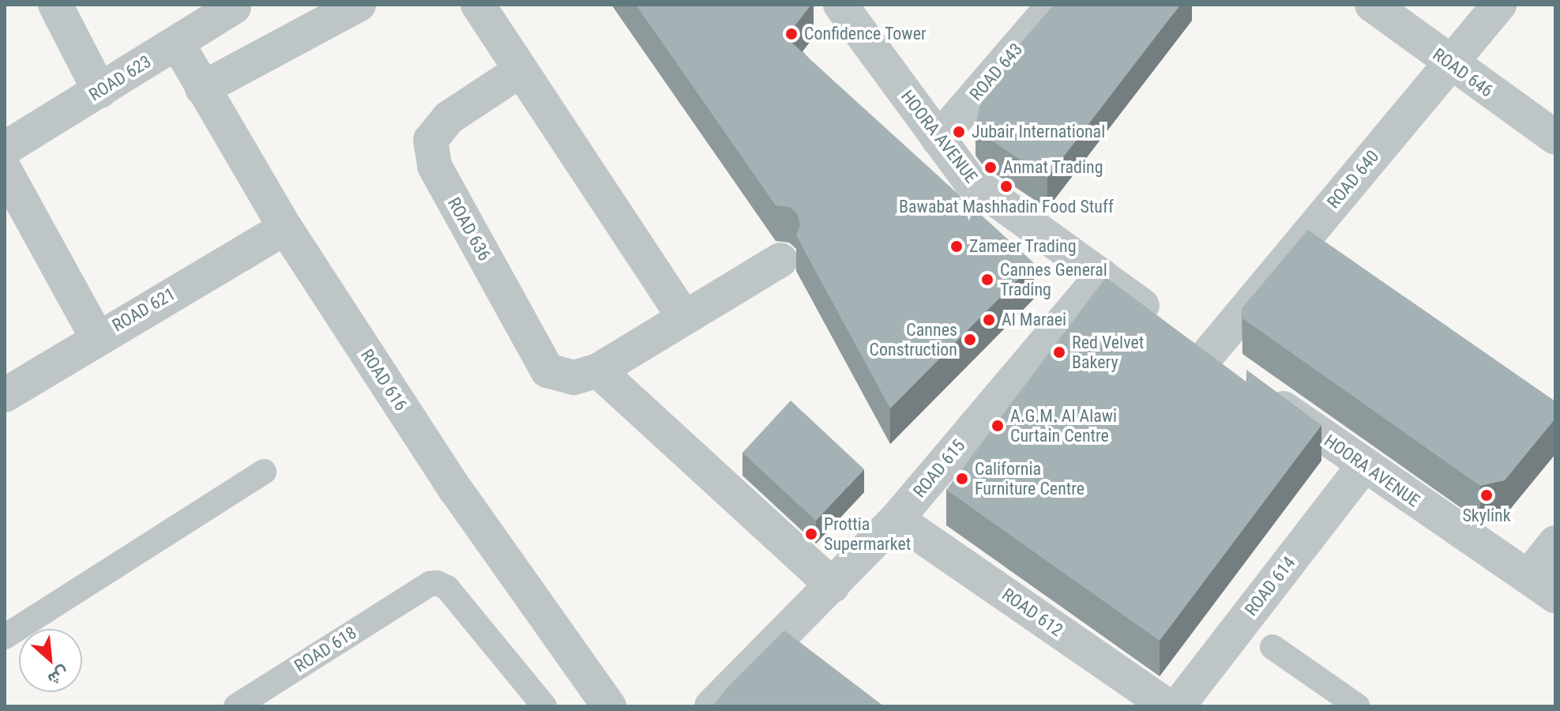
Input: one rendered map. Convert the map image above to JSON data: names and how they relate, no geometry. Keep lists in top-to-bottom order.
{
  "streets": {
    "street": [
      "ROAD 643",
      "ROAD 646",
      "ROAD 623",
      "HOORA AVENUE",
      "ROAD 640",
      "ROAD 636",
      "ROAD 621",
      "ROAD 616",
      "ROAD 615",
      "ROAD 614",
      "ROAD 612"
    ],
    "lane": ["ROAD 618"]
  },
  "crossings": [
    ["ROAD 643", "HOORA AVENUE"],
    ["ROAD 646", "ROAD 640"],
    ["ROAD 623", "ROAD 616"],
    ["HOORA AVENUE", "ROAD 640"],
    ["HOORA AVENUE", "ROAD 615"],
    ["HOORA AVENUE", "ROAD 614"],
    ["ROAD 621", "ROAD 616"],
    ["ROAD 615", "ROAD 612"]
  ],
  "places": [
    "Confidence Tower",
    "Jubair International",
    "Anmat Trading",
    "Bawabat Mashhadin Food Stuff",
    "Zameer Trading",
    "Cannes General Trading",
    "Al Maraei",
    "Cannes Construction",
    "Red Velvet Bakery",
    "A.G.M. Al Alawi Curtain Centre",
    "California Furniture Centre",
    "Skylink",
    "Prottia Supermarket"
  ],
  "north": "bottom right"
}
